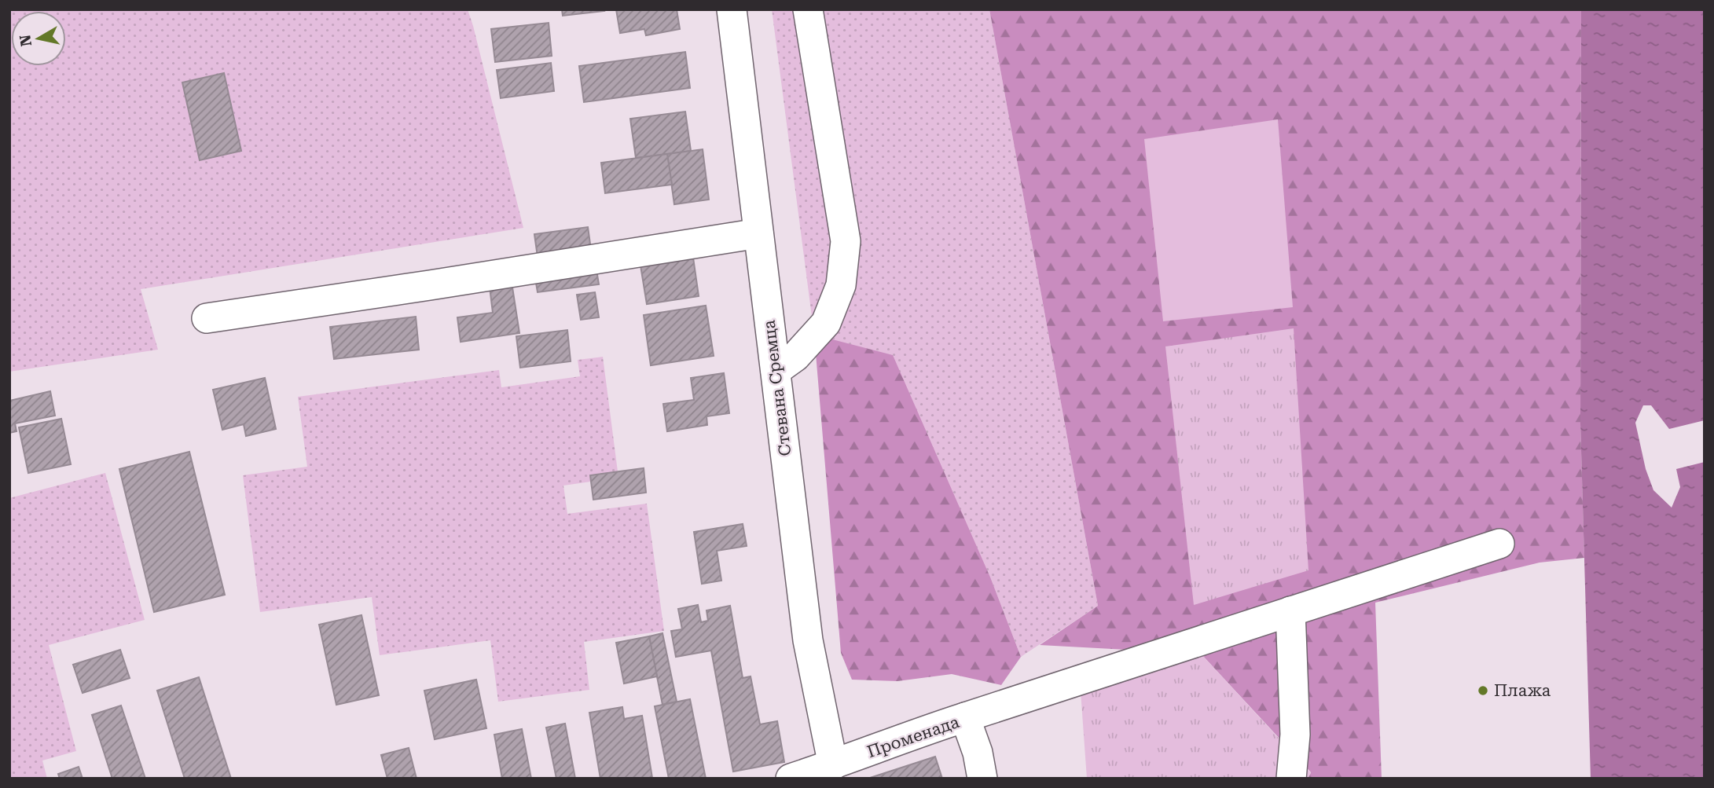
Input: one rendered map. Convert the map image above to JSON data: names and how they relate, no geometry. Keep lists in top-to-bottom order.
{
  "streets": {
    "street": ["Стевана Сремца", "Променада"]
  },
  "crossings": [
    ["Стевана Сремца", "Променада"]
  ],
  "places": ["Плажа"],
  "north": "left"
}
